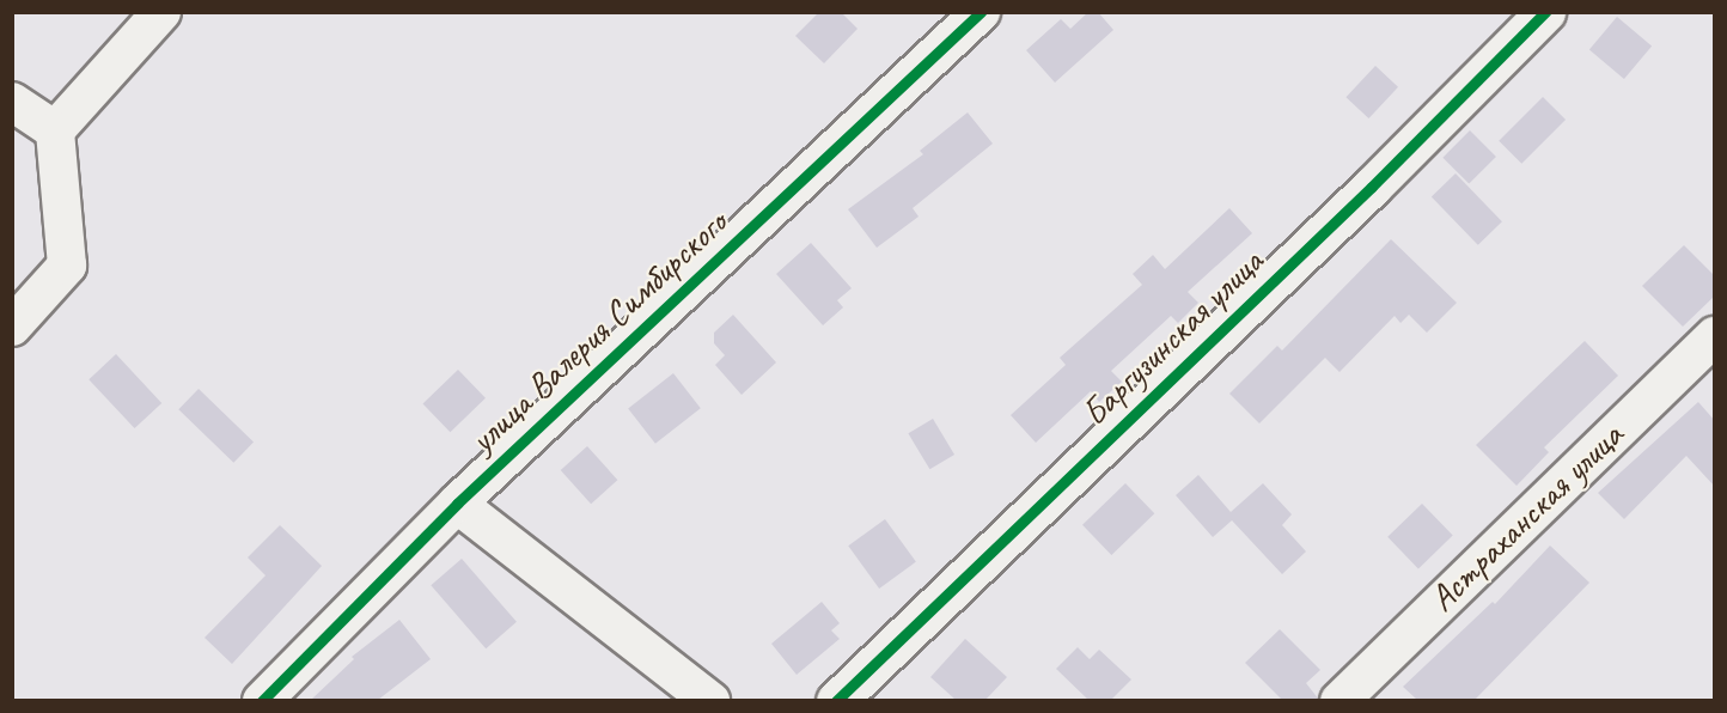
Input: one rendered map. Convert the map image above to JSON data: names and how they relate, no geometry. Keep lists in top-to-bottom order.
{
  "streets": {
    "street": ["улица Валерия Симбирского", "Баргузинская улица", "Астраханская улица"]
  }
}
